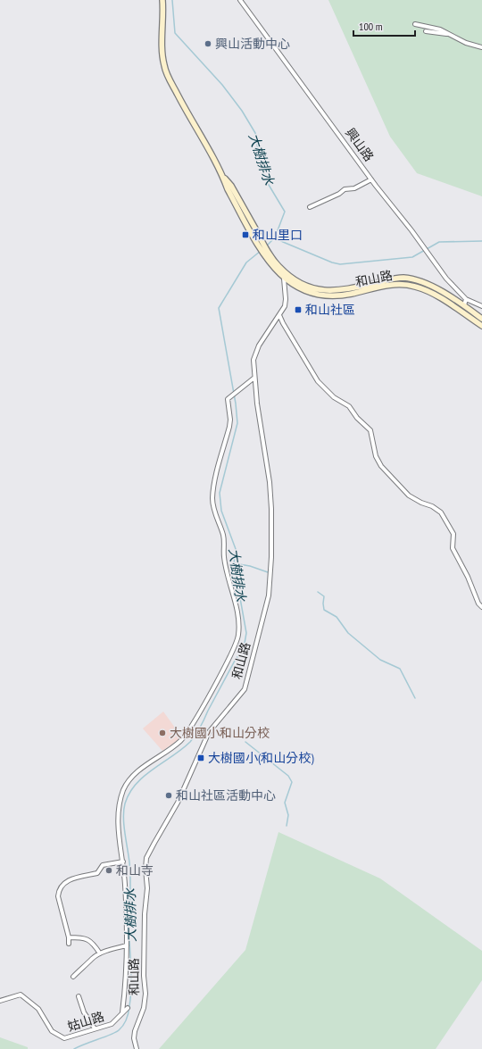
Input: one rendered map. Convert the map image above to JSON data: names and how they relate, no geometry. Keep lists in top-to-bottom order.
{
  "streets": {
    "main road": ["和山路"],
    "street": ["興山路", "姑山路"]
  },
  "crossings": [
    ["和山路", "姑山路"]
  ],
  "water": ["大樹排水"],
  "places": {
    "other": [
      "興山活動中心",
      "大樹國小和山分校",
      "和山社區活動中心",
      "和山寺"
    ],
    "transit": ["和山里口", "和山社區", "大樹國小(和山分校)"]
  },
  "scale_bar": "100 m"
}
